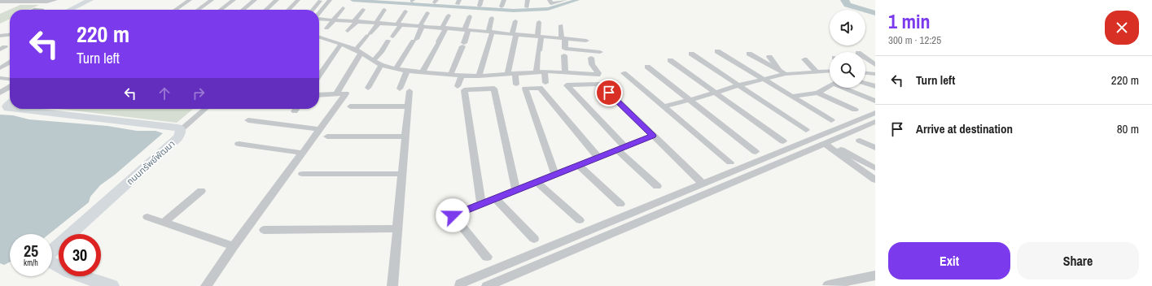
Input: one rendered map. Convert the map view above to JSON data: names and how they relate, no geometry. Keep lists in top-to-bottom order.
{
  "streets": {
    "street": ["ถนนทรัพย์พัฒนา"]
  },
  "page": {
    "heading": ["1 min", "300 m · 12:25"],
    "turn": ["220 m", "Turn left"],
    "list": [
      {
        "name": "Turn left",
        "value": "220 m"
      },
      {
        "name": "Arrive at destination",
        "value": "80 m"
      }
    ],
    "speed": "25 km/h",
    "limit": "30",
    "buttons": ["Exit", "Share"]
  }
}
